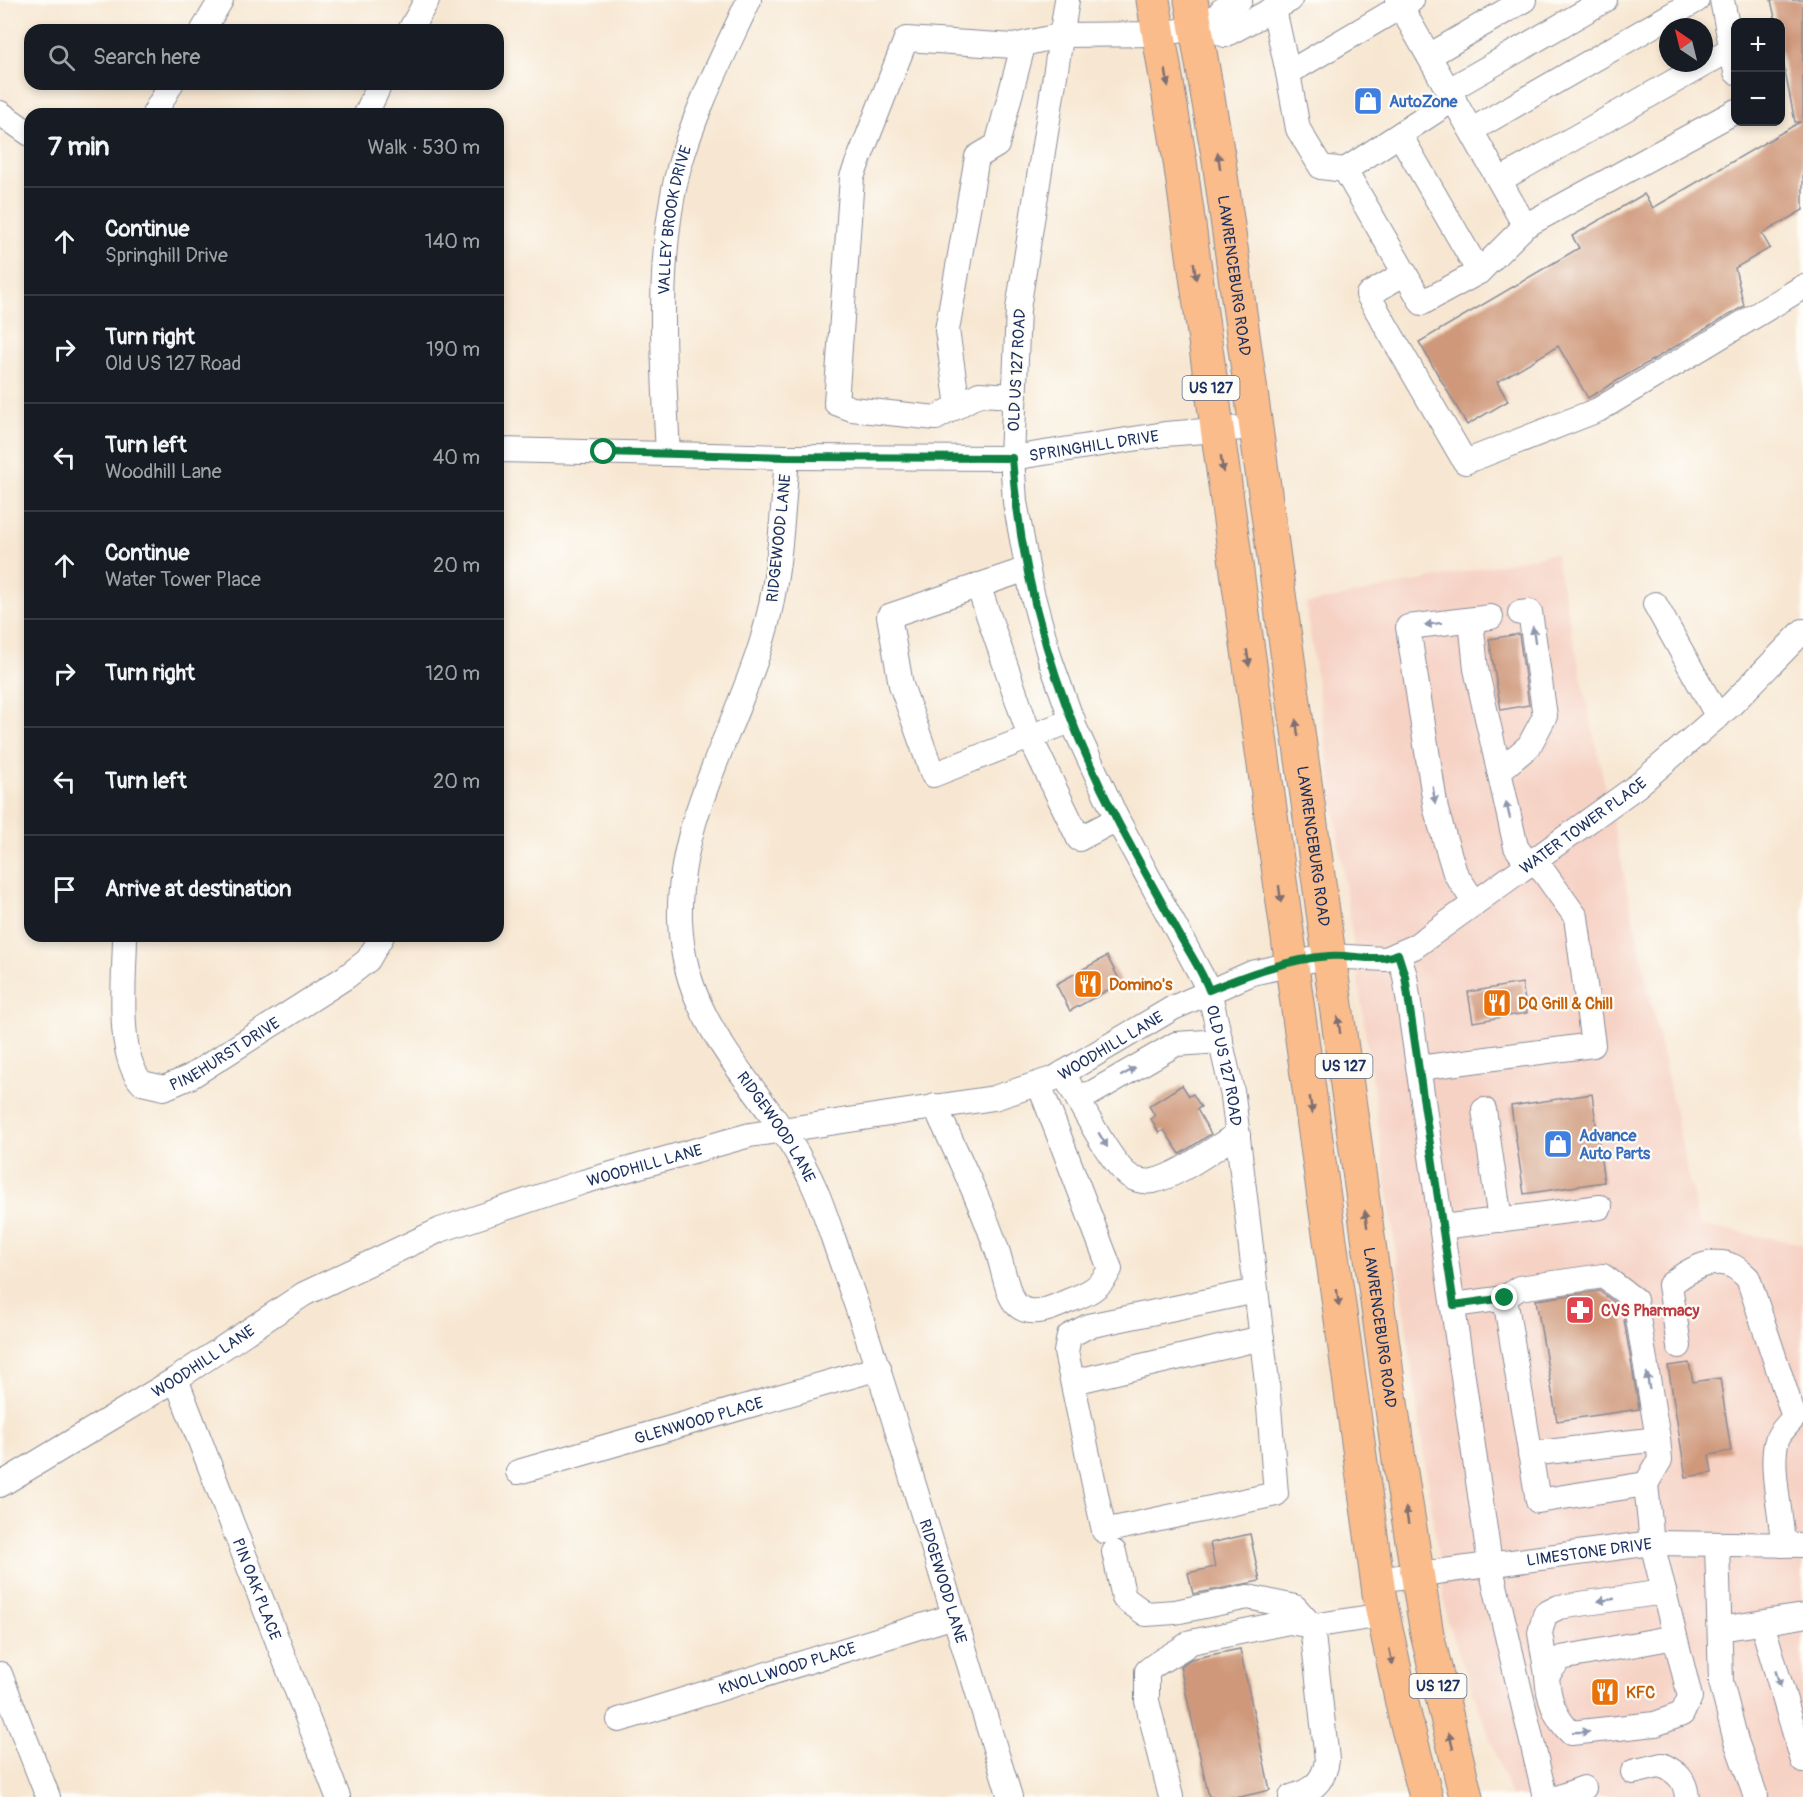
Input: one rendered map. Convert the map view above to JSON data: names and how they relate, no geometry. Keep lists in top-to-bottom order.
{
  "streets": {
    "highway": ["LAWRENCEBURG ROAD", "US 127"],
    "street": [
      "VALLEY BROOK DRIVE",
      "OLD US 127 ROAD",
      "SPRINGHILL DRIVE",
      "RIDGEWOOD LANE",
      "WATER TOWER PLACE",
      "WOODHILL LANE",
      "PINEHURST DRIVE",
      "GLENWOOD PLACE",
      "LIMESTONE DRIVE",
      "PIN OAK PLACE",
      "KNOLLWOOD PLACE"
    ]
  },
  "crossings": [
    ["VALLEY BROOK DRIVE", "SPRINGHILL DRIVE"],
    ["LAWRENCEBURG ROAD", "SPRINGHILL DRIVE"],
    ["LAWRENCEBURG ROAD", "WATER TOWER PLACE"],
    ["LAWRENCEBURG ROAD", "WOODHILL LANE"],
    ["LAWRENCEBURG ROAD", "LIMESTONE DRIVE"],
    ["OLD US 127 ROAD", "SPRINGHILL DRIVE"],
    ["OLD US 127 ROAD", "WOODHILL LANE"],
    ["US 127", "SPRINGHILL DRIVE"],
    ["US 127", "WOODHILL LANE"],
    ["US 127", "LIMESTONE DRIVE"],
    ["SPRINGHILL DRIVE", "RIDGEWOOD LANE"],
    ["RIDGEWOOD LANE", "WOODHILL LANE"],
    ["RIDGEWOOD LANE", "GLENWOOD PLACE"],
    ["RIDGEWOOD LANE", "KNOLLWOOD PLACE"],
    ["WATER TOWER PLACE", "WOODHILL LANE"],
    ["WOODHILL LANE", "PIN OAK PLACE"]
  ],
  "places": {
    "shop": ["AutoZone", "Advance Auto Parts"],
    "restaurant": ["Domino's", "DQ Grill & Chill", "KFC"],
    "pharmacy": ["CVS Pharmacy"]
  },
  "north": "top left",
  "page": {
    "map_buttons": ["+", "−"],
    "search": "Search here",
    "heading": ["7 min", "Walk · 530 m"],
    "list": [
      ["Continue", "Springhill Drive", "140 m"],
      ["Turn right", "Old US 127 Road", "190 m"],
      ["Turn left", "Woodhill Lane", "40 m"],
      ["Continue", "Water Tower Place", "20 m"],
      ["Turn right", "120 m"],
      ["Turn left", "20 m"],
      "Arrive at destination"
    ]
  }
}
